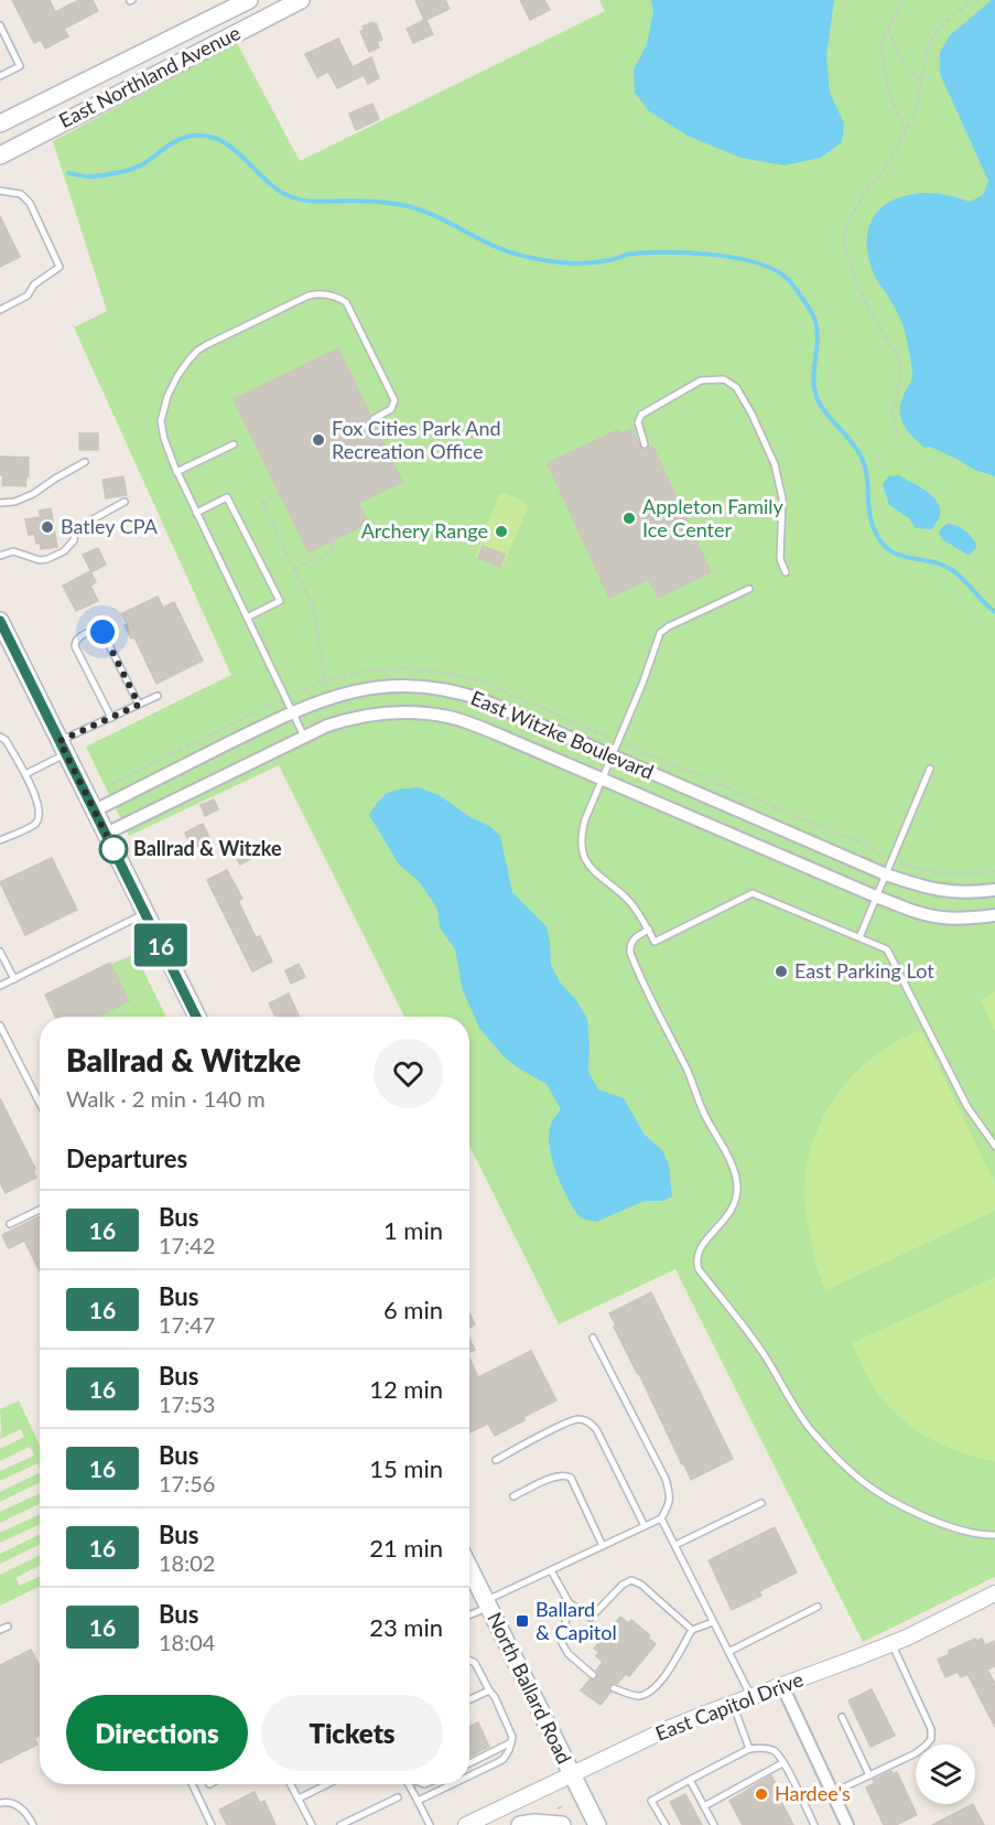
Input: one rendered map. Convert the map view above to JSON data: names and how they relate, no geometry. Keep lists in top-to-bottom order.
{
  "streets": {
    "main road": ["East Northland Avenue", "North Ballard Road"],
    "street": ["East Witzke Boulevard", "East Capitol Drive"]
  },
  "crossings": [
    ["North Ballard Road", "East Capitol Drive"]
  ],
  "places": {
    "other": [
      "Fox Cities Park And Recreation Office",
      "Appleton Family Ice Center",
      "Batley CPA",
      "Archery Range",
      "Ballrad & Witzke",
      "East Parking Lot",
      "Hardee's"
    ],
    "transit": ["Ballard & Capitol"]
  },
  "lines": ["bus line 16"],
  "page": {
    "on_map": "16",
    "heading": [
      ["Ballrad & Witzke", "Walk · 2 min · 140 m"],
      "Departures"
    ],
    "list": [
      {
        "mark": "16",
        "name": "Bus",
        "note": "17:42",
        "value": "1 min"
      },
      {
        "mark": "16",
        "name": "Bus",
        "note": "17:47",
        "value": "6 min"
      },
      {
        "mark": "16",
        "name": "Bus",
        "note": "17:53",
        "value": "12 min"
      },
      {
        "mark": "16",
        "name": "Bus",
        "note": "17:56",
        "value": "15 min"
      },
      {
        "mark": "16",
        "name": "Bus",
        "note": "18:02",
        "value": "21 min"
      },
      {
        "mark": "16",
        "name": "Bus",
        "note": "18:04",
        "value": "23 min"
      }
    ],
    "buttons": ["Directions", "Tickets"]
  }
}
